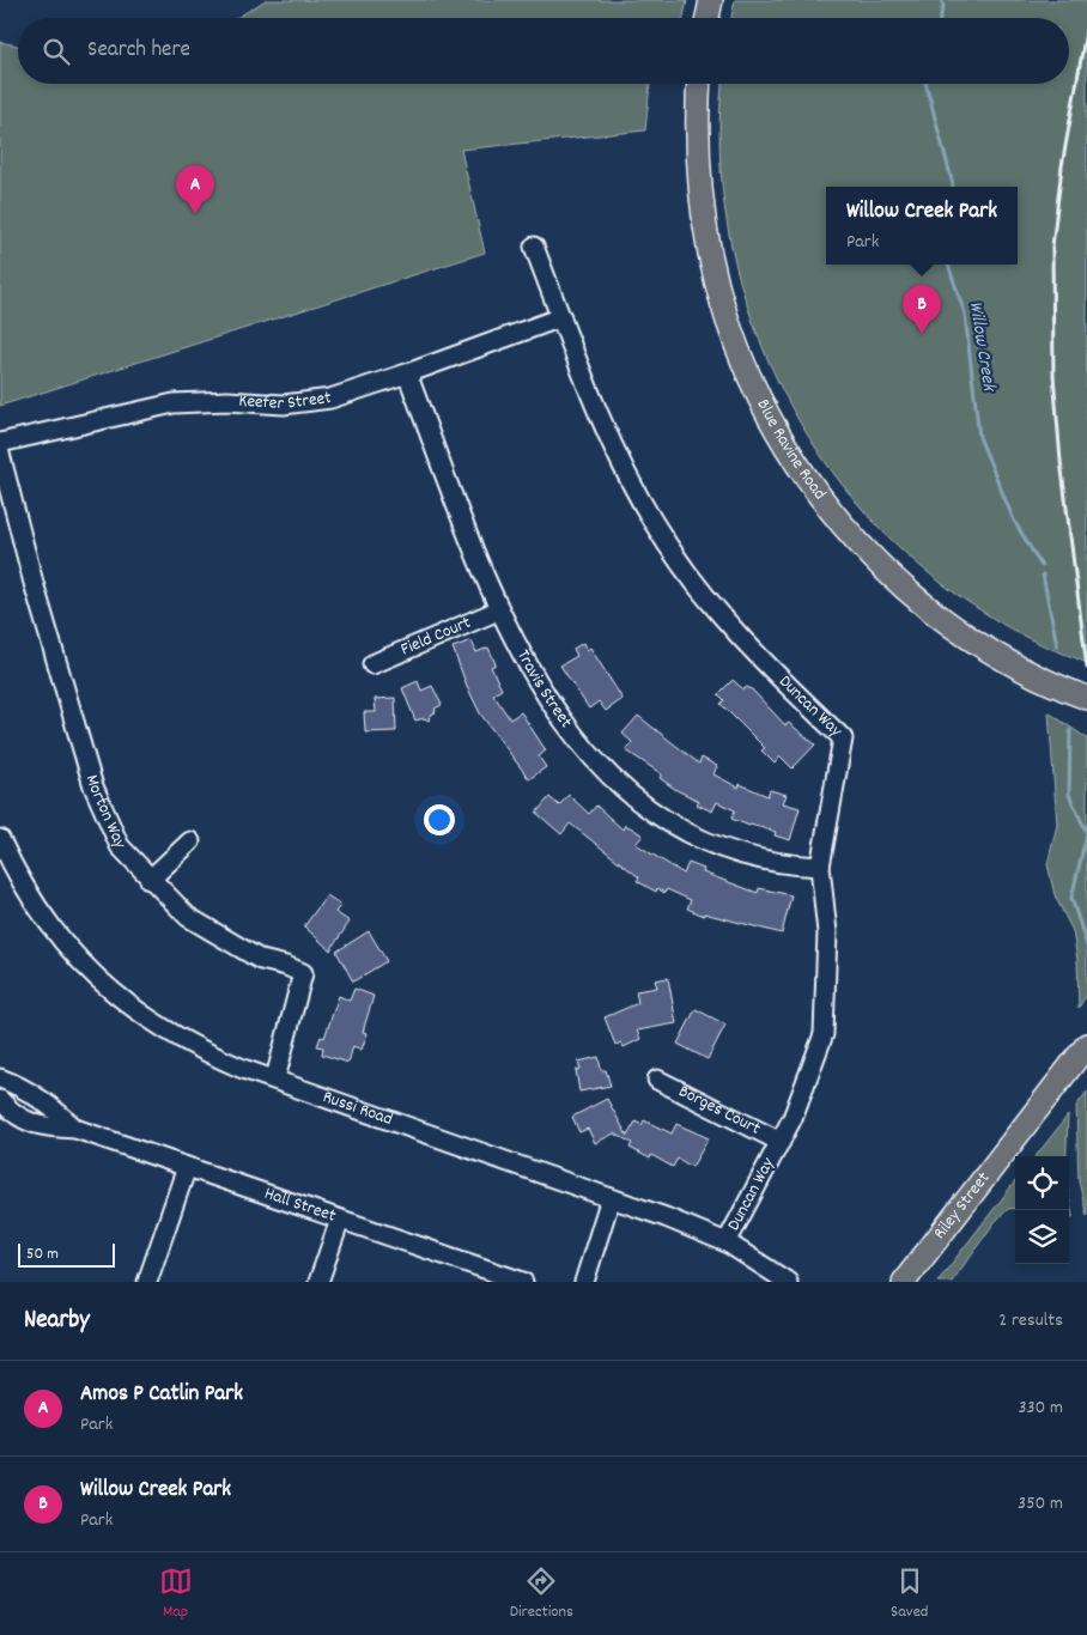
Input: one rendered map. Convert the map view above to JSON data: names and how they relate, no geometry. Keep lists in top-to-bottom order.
{
  "streets": {
    "main road": ["Blue Ravine Road", "Riley Street"],
    "street": [
      "Keefer Street",
      "Field Court",
      "Travis Street",
      "Duncan Way",
      "Morton Way",
      "Russi Road",
      "Borges Court",
      "Hall Street"
    ]
  },
  "crossings": [
    ["Keefer Street", "Travis Street"],
    ["Keefer Street", "Duncan Way"],
    ["Field Court", "Travis Street"],
    ["Travis Street", "Duncan Way"],
    ["Duncan Way", "Russi Road"],
    ["Duncan Way", "Borges Court"],
    ["Morton Way", "Russi Road"]
  ],
  "water": ["Willow Creek"],
  "scale_bar": "50 m",
  "page": {
    "search": "Search here",
    "pins": ["A", "B"],
    "popup": ["Willow Creek Park", "Park"],
    "scale": "50 m",
    "heading": ["Nearby", "2 results"],
    "list": [
      {
        "mark": "A",
        "name": "Amos P Catlin Park",
        "note": "Park",
        "value": "330 m"
      },
      {
        "mark": "B",
        "name": "Willow Creek Park",
        "note": "Park",
        "value": "350 m"
      }
    ],
    "nav": ["Map", "Directions", "Saved"]
  }
}
